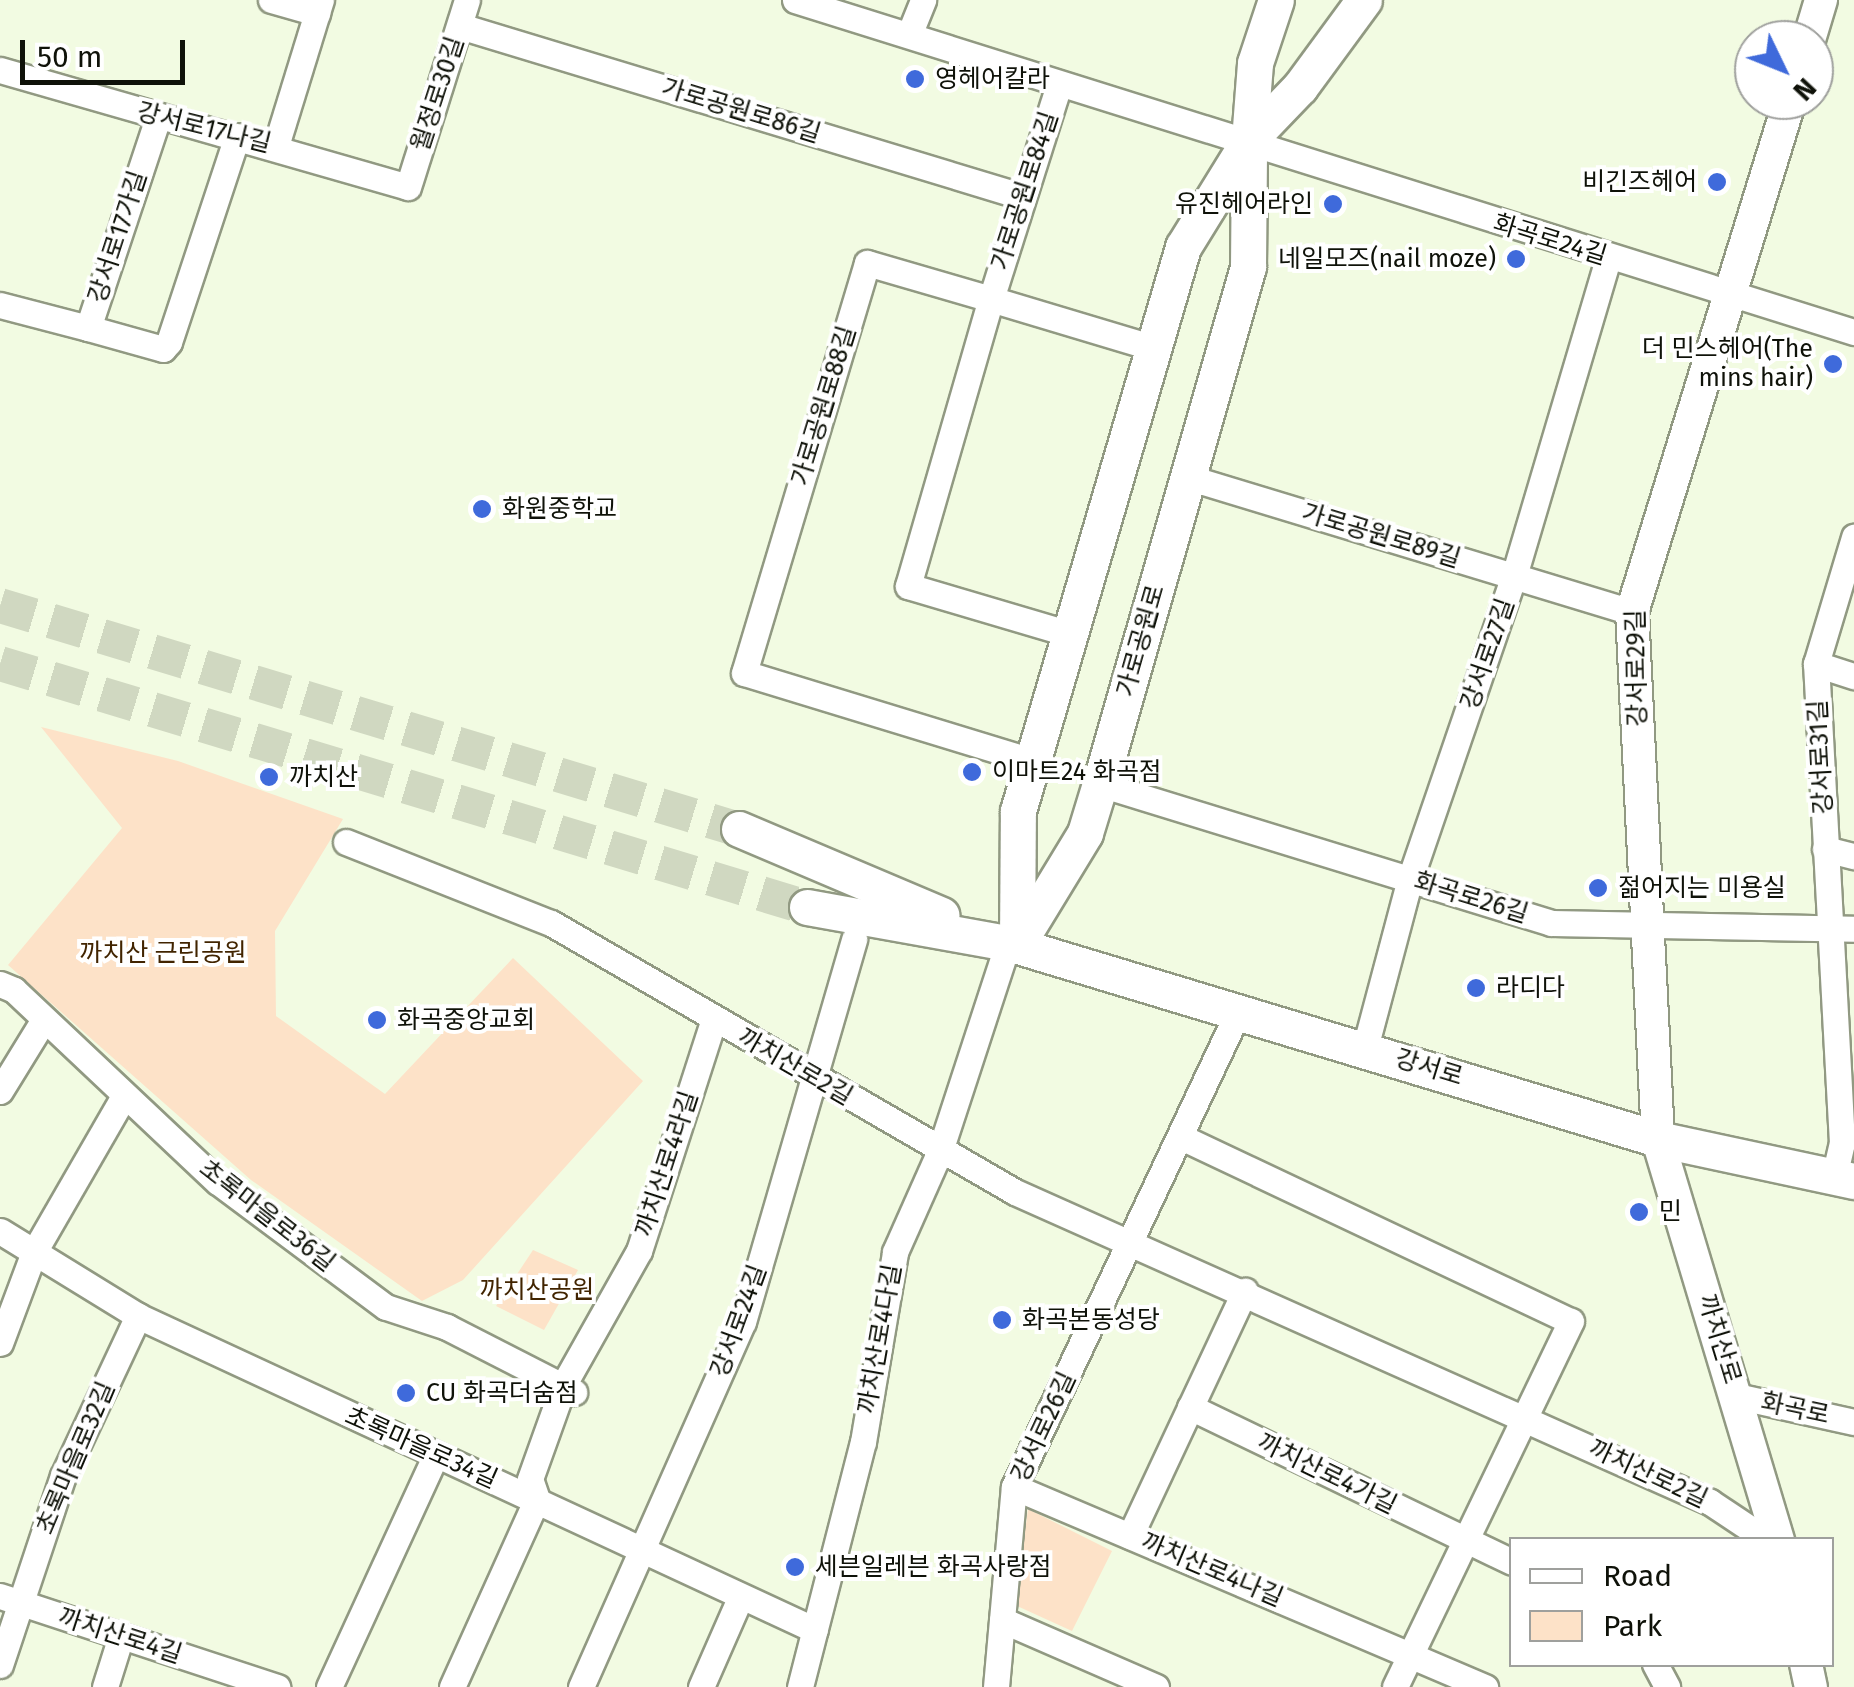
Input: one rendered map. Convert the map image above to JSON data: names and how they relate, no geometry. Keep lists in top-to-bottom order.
{
  "streets": {
    "main road": ["가로공원로", "강서로"],
    "street": [
      "월정로30길",
      "가로공원로86길",
      "강서로17나길",
      "가로공원로84길",
      "강서로17가길",
      "화곡로24길",
      "가로공원로88길",
      "가로공원로89길",
      "강서로27길",
      "강서로29길",
      "강서로31길",
      "화곡로26길",
      "까치산로2길",
      "까치산로4라길",
      "초록마을로36길",
      "강서로24길",
      "까치산로4다길",
      "까치산로",
      "화곡로",
      "강서로26길",
      "초록마을로34길",
      "초록마을로32길",
      "까치산로4가길",
      "까치산로4나길",
      "까치산로4길"
    ]
  },
  "crossings": [
    ["월정로30길", "가로공원로86길"],
    ["월정로30길", "강서로17나길"],
    ["가로공원로86길", "가로공원로84길"],
    ["강서로17나길", "강서로17가길"],
    ["가로공원로84길", "화곡로24길"],
    ["가로공원로84길", "가로공원로88길"],
    ["가로공원로84길", "가로공원로"],
    ["화곡로24길", "가로공원로"],
    ["화곡로24길", "강서로27길"],
    ["화곡로24길", "강서로29길"],
    ["가로공원로88길", "가로공원로"],
    ["가로공원로89길", "가로공원로"],
    ["가로공원로89길", "강서로27길"],
    ["가로공원로89길", "강서로29길"],
    ["가로공원로", "화곡로26길"],
    ["가로공원로", "강서로"],
    ["가로공원로", "까치산로4다길"],
    ["강서로27길", "화곡로26길"],
    ["강서로27길", "강서로"],
    ["강서로29길", "화곡로26길"],
    ["강서로29길", "강서로"],
    ["강서로29길", "까치산로"],
    ["강서로31길", "화곡로26길"],
    ["강서로31길", "강서로"],
    ["까치산로2길", "까치산로4라길"],
    ["까치산로2길", "강서로24길"],
    ["까치산로2길", "까치산로4다길"],
    ["까치산로2길", "강서로26길"],
    ["강서로", "까치산로4다길"],
    ["강서로", "까치산로"],
    ["강서로", "강서로26길"],
    ["까치산로4라길", "초록마을로36길"],
    ["까치산로4라길", "초록마을로34길"],
    ["강서로24길", "초록마을로34길"],
    ["까치산로4다길", "초록마을로34길"],
    ["까치산로", "화곡로"],
    ["강서로26길", "까치산로4나길"],
    ["초록마을로34길", "초록마을로32길"],
    ["초록마을로32길", "까치산로4길"]
  ],
  "parks": ["까치산 근린공원", "까치산공원"],
  "places": [
    "영헤어칼라",
    "비긴즈헤어",
    "유진헤어라인",
    "네일모즈(nail moze)",
    "더 민스헤어(The mins hair)",
    "화원중학교",
    "이마트24 화곡점",
    "까치산",
    "젊어지는 미용실",
    "라디다",
    "화곡중앙교회",
    "민",
    "화곡본동성당",
    "CU 화곡더숨점",
    "세븐일레븐 화곡사랑점"
  ],
  "legend": ["Road", "Park"],
  "scale_bar": "50 m",
  "north": "bottom right"
}
